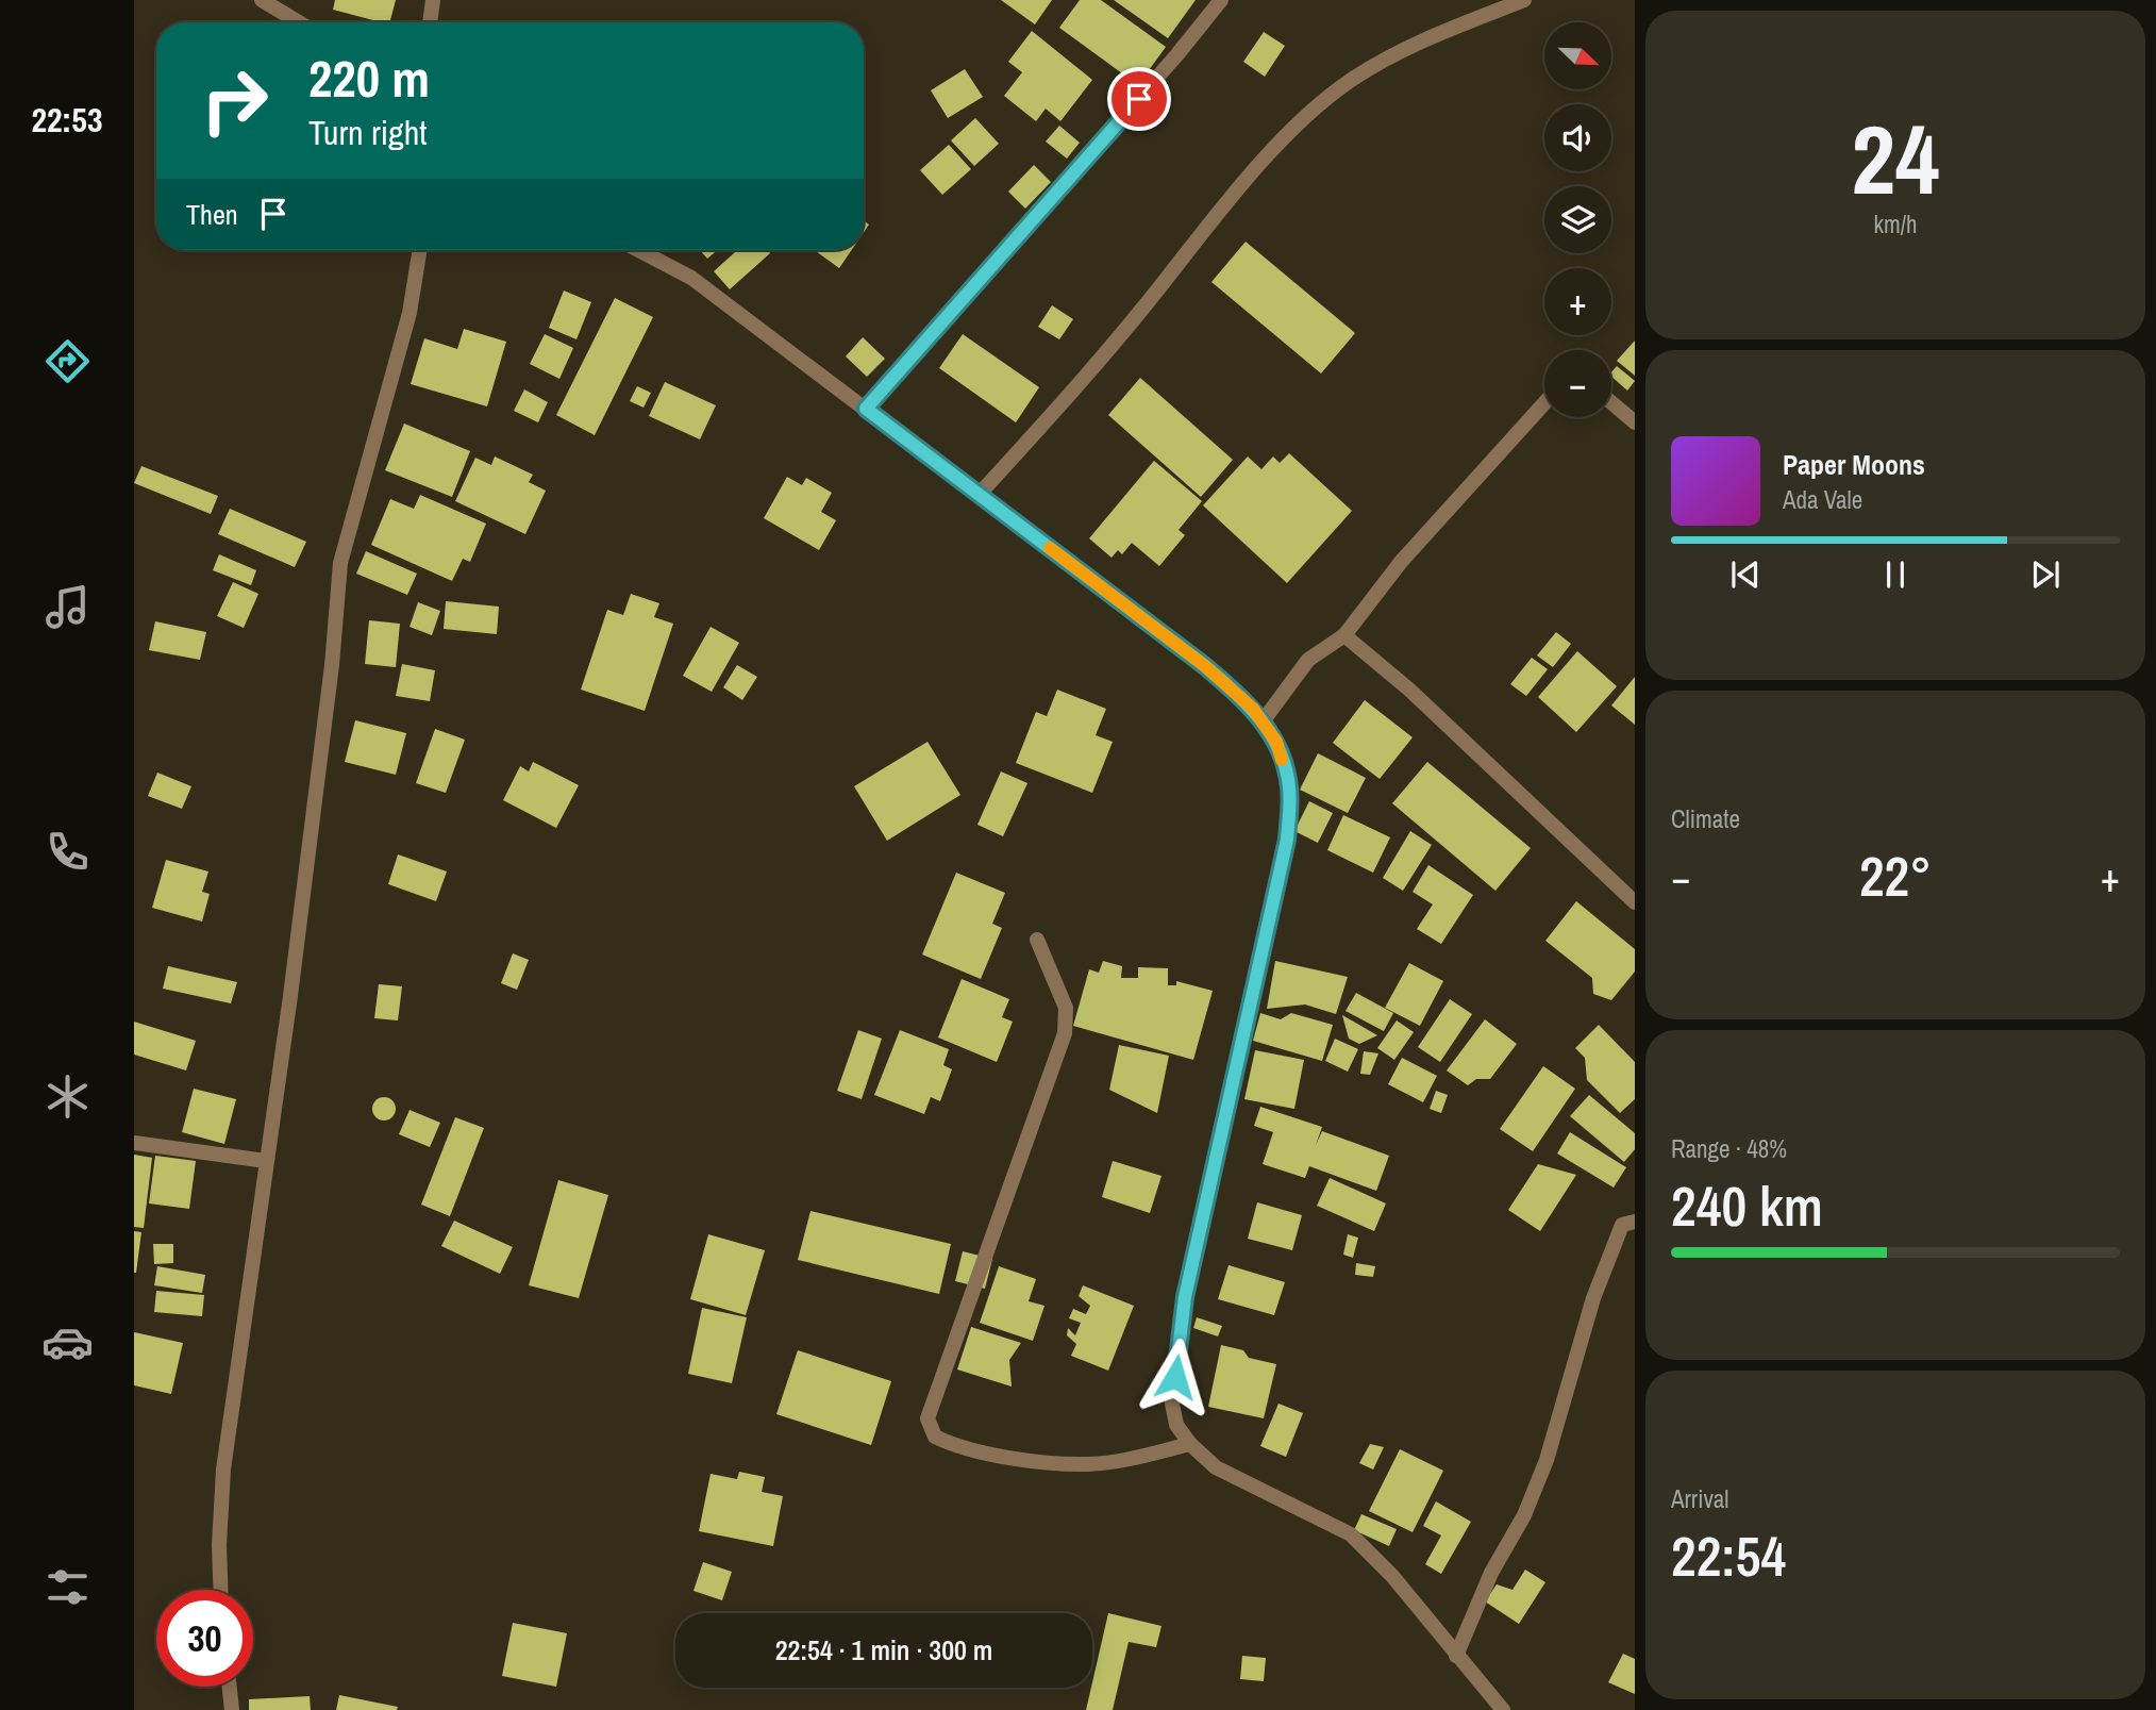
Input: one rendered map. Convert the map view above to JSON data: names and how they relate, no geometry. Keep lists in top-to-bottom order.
{
  "north": "bottom right",
  "page": {
    "tabs": "22:53",
    "tile": [
      ["24", "km/h"],
      "Climate",
      ["Range · 48%", "240 km"],
      ["Arrival", "22:54"]
    ],
    "map_buttons": ["+", "−"],
    "turn": ["220 m", "Turn right"],
    "then": "Then",
    "song": ["Paper Moons", "Ada Vale"],
    "heat": ["−", "22°", "+"],
    "limit": "30",
    "trip": "22:54 · 1 min · 300 m"
  }
}
